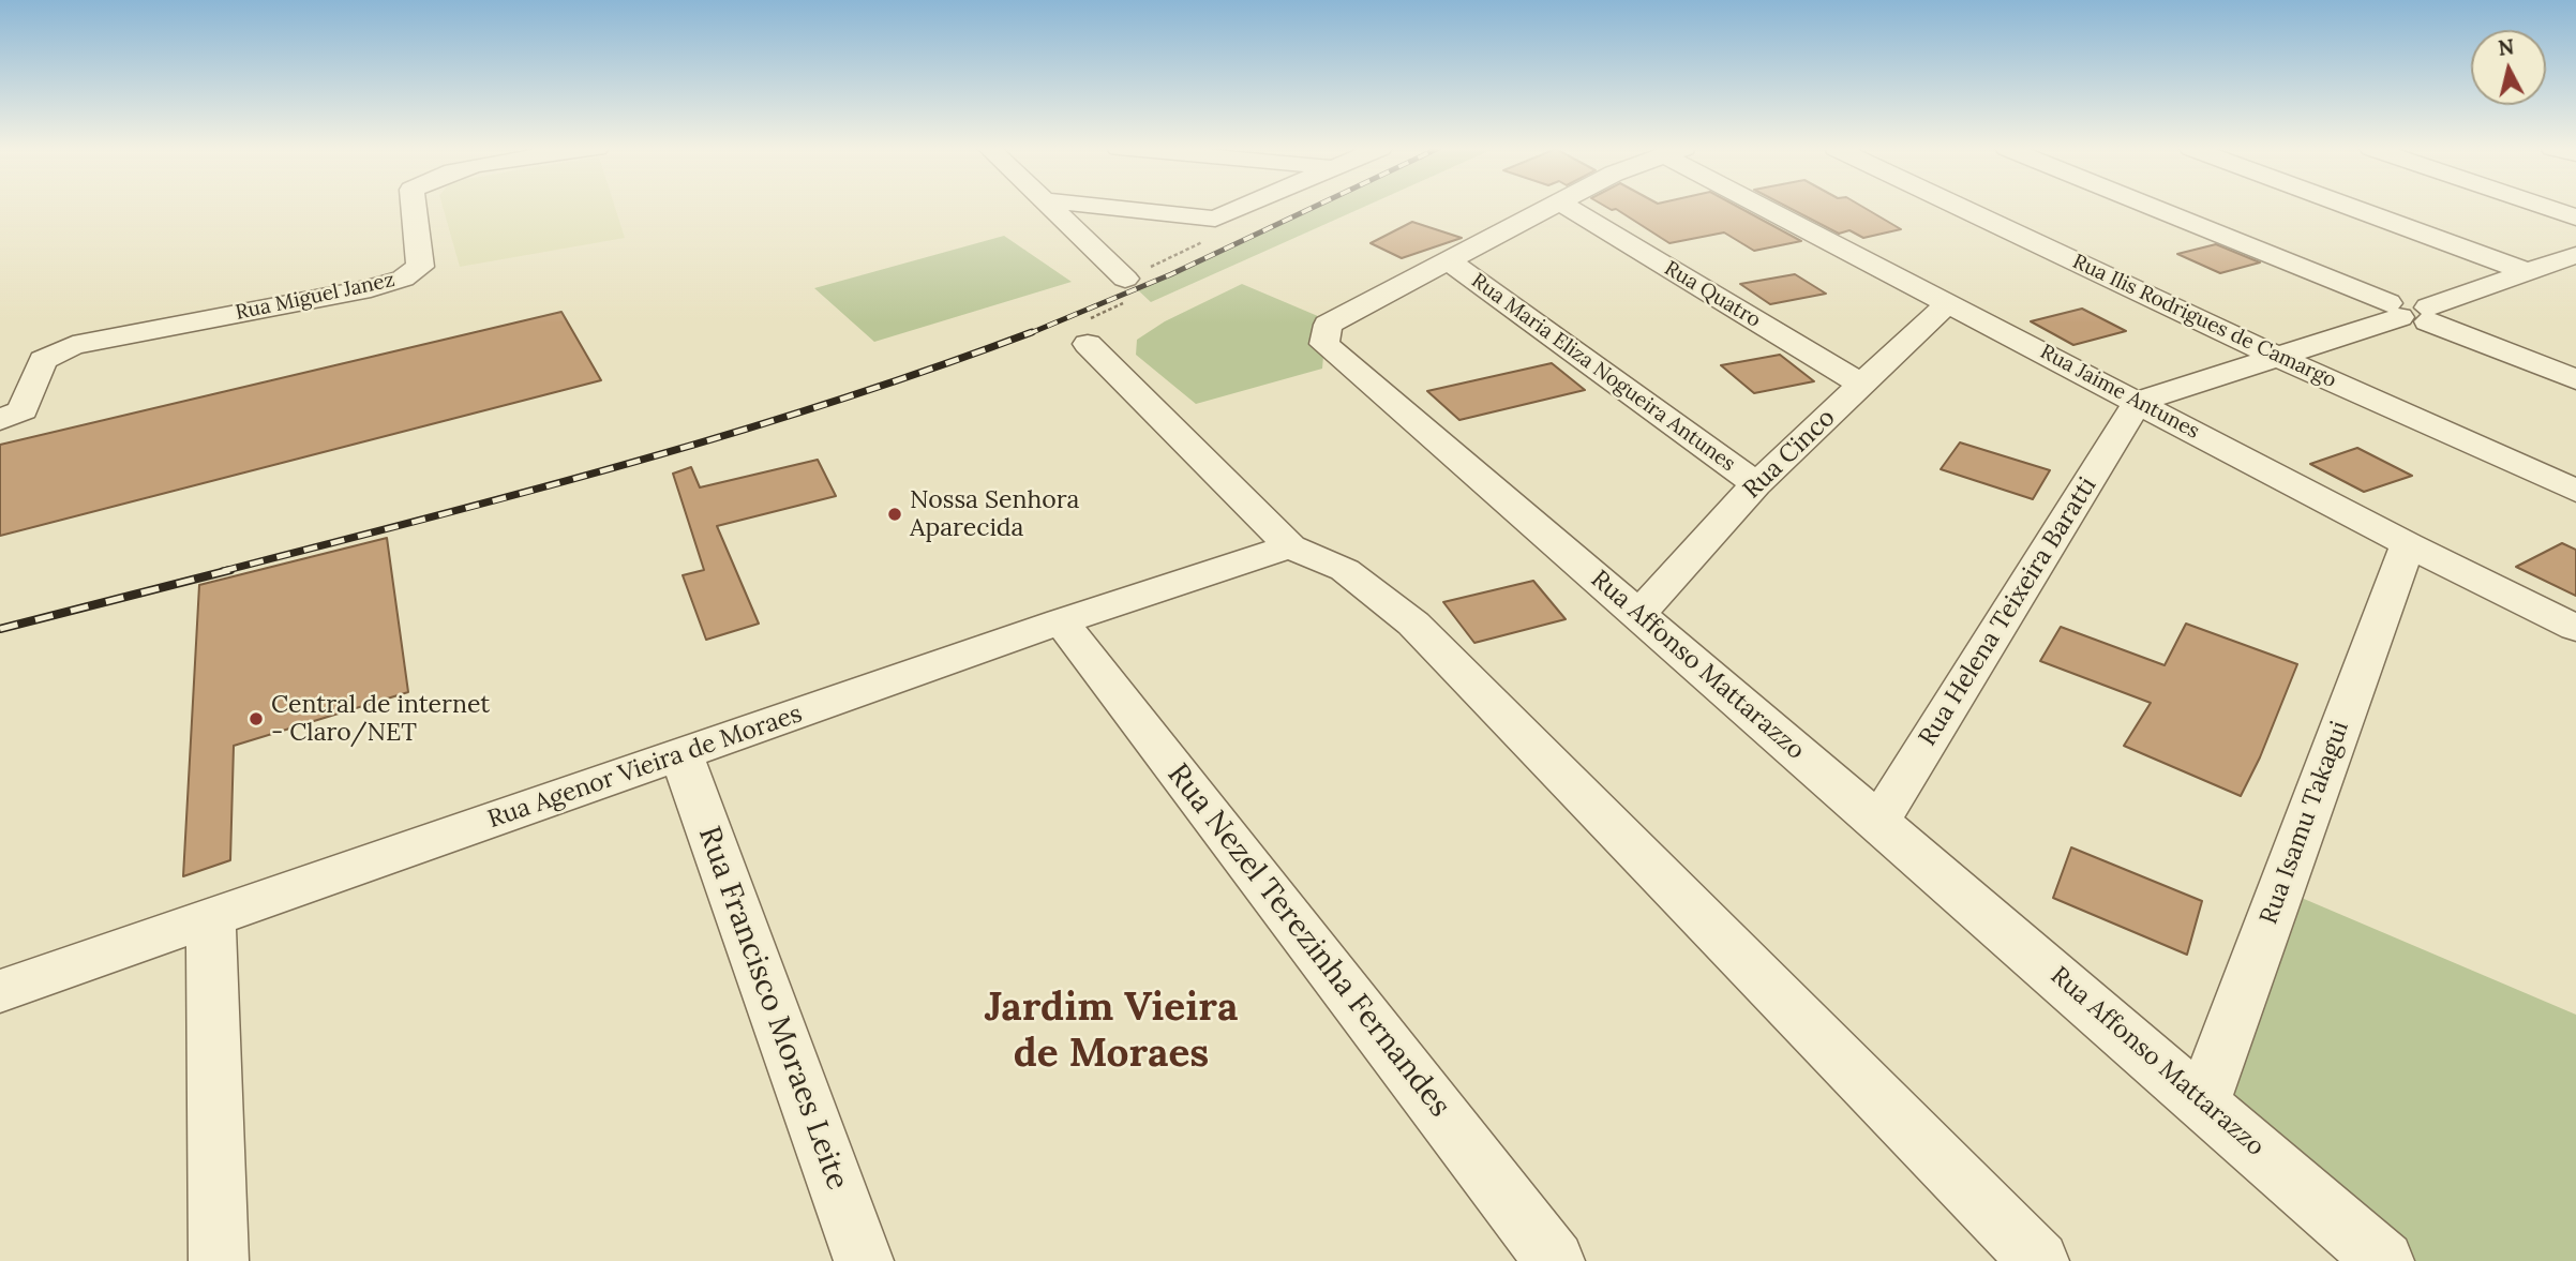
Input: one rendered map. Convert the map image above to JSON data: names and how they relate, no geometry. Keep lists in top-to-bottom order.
{
  "streets": {
    "street": [
      "Rua Quatro",
      "Rua Miguel Janez",
      "Rua Ilis Rodrigues de Camargo",
      "Rua Maria Eliza Nogueira Antunes",
      "Rua Jaime Antunes",
      "Rua Cinco",
      "Rua Helena Teixeira Baratti",
      "Rua Affonso Mattarazzo",
      "Rua Agenor Vieira de Moraes",
      "Rua Isamu Takagui",
      "Rua Nezel Terezinha Fernandes",
      "Rua Francisco Moraes Leite"
    ]
  },
  "crossings": [
    ["Rua Quatro", "Rua Cinco"],
    ["Rua Maria Eliza Nogueira Antunes", "Rua Cinco"],
    ["Rua Maria Eliza Nogueira Antunes", "Rua Affonso Mattarazzo"],
    ["Rua Jaime Antunes", "Rua Cinco"],
    ["Rua Jaime Antunes", "Rua Helena Teixeira Baratti"],
    ["Rua Jaime Antunes", "Rua Isamu Takagui"],
    ["Rua Cinco", "Rua Affonso Mattarazzo"],
    ["Rua Helena Teixeira Baratti", "Rua Affonso Mattarazzo"],
    ["Rua Affonso Mattarazzo", "Rua Isamu Takagui"],
    ["Rua Agenor Vieira de Moraes", "Rua Nezel Terezinha Fernandes"],
    ["Rua Agenor Vieira de Moraes", "Rua Francisco Moraes Leite"]
  ],
  "districts": ["Jardim Vieira de Moraes"],
  "places": ["Nossa Senhora Aparecida", "Central de internet - Claro/NET"],
  "north": "top"
}
